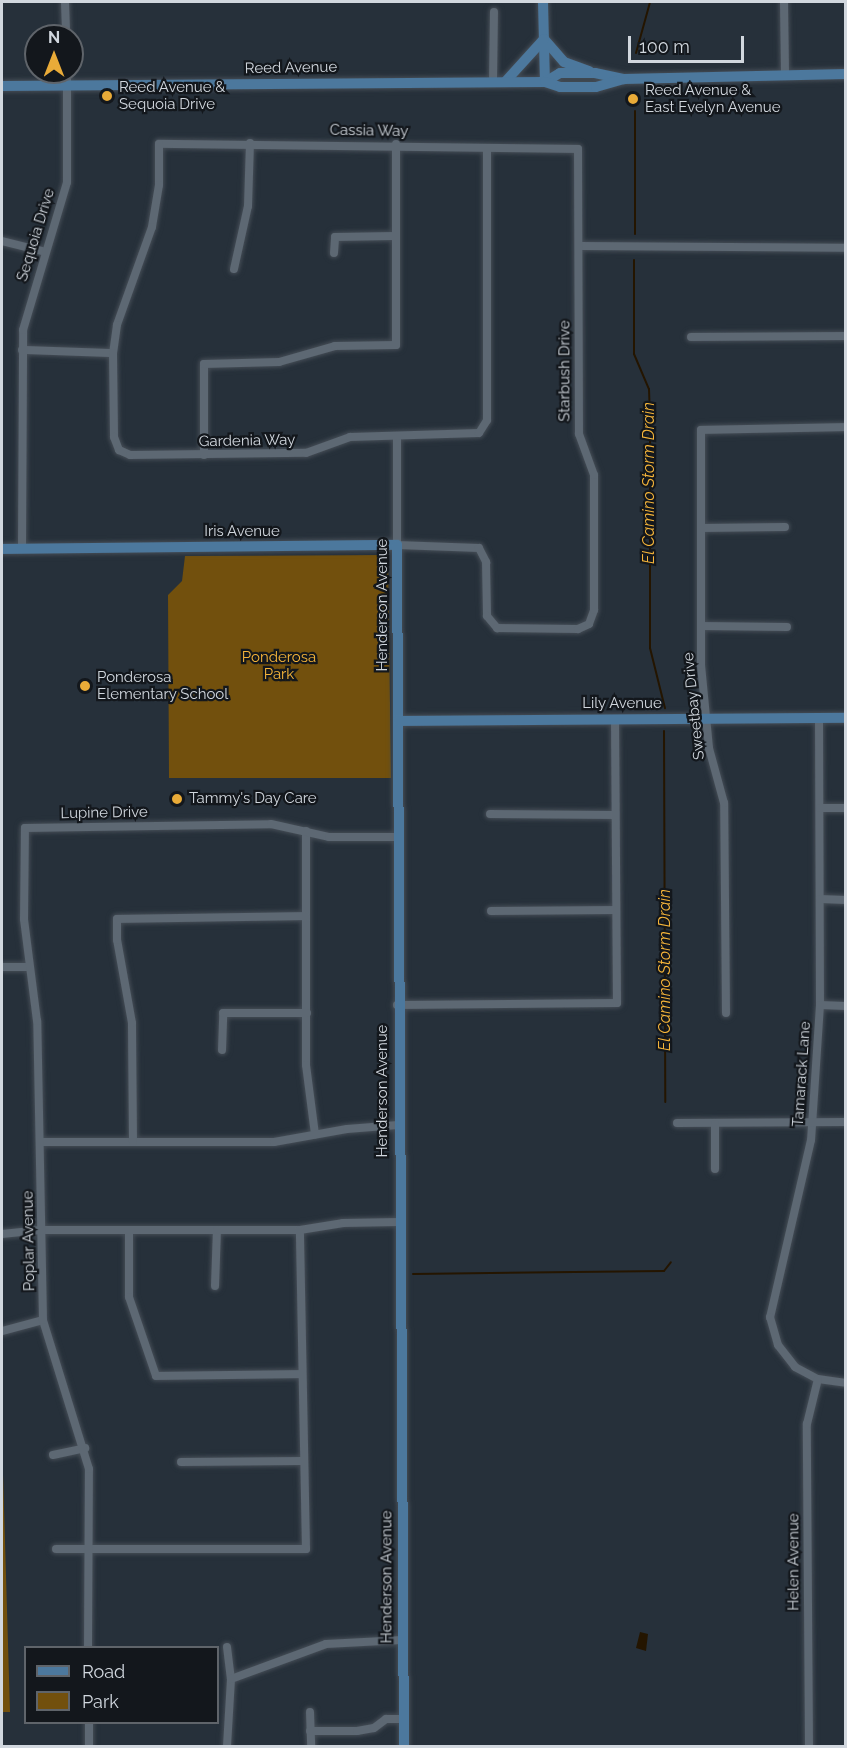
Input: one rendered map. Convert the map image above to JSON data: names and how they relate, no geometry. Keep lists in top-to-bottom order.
{
  "streets": {
    "street": [
      "Reed Avenue",
      "Cassia Way",
      "Sequoia Drive",
      "Starbush Drive",
      "Gardenia Way",
      "Iris Avenue",
      "Henderson Avenue",
      "Lily Avenue",
      "Sweetbay Drive",
      "Lupine Drive",
      "Tamarack Lane",
      "Poplar Avenue",
      "Helen Avenue"
    ]
  },
  "crossings": [
    ["Reed Avenue", "Sequoia Drive"],
    ["Cassia Way", "Starbush Drive"],
    ["Cassia Way", "Gardenia Way"],
    ["Sequoia Drive", "Iris Avenue"],
    ["Starbush Drive", "Iris Avenue"],
    ["Gardenia Way", "Henderson Avenue"],
    ["Iris Avenue", "Henderson Avenue"],
    ["Henderson Avenue", "Lily Avenue"],
    ["Henderson Avenue", "Lupine Drive"],
    ["Lily Avenue", "Sweetbay Drive"],
    ["Lily Avenue", "Tamarack Lane"],
    ["Lupine Drive", "Poplar Avenue"],
    ["Tamarack Lane", "Helen Avenue"]
  ],
  "water": ["El Camino Storm Drain"],
  "parks": ["Ponderosa Park"],
  "places": [
    "Reed Avenue & Sequoia Drive",
    "Reed Avenue & East Evelyn Avenue",
    "Ponderosa Elementary School",
    "Tammy's Day Care"
  ],
  "legend": ["Road", "Park"],
  "scale_bar": "100 m",
  "north": "top"
}
